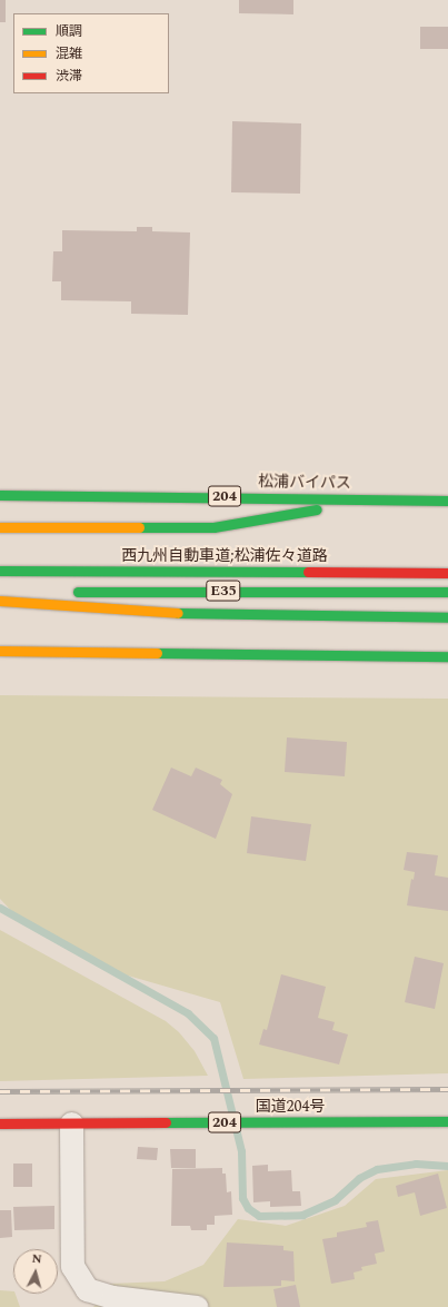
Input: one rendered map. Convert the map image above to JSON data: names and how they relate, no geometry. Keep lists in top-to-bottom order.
{
  "streets": {
    "highway": [
      "松浦バイパス",
      "204",
      "西九州自動車道;松浦佐々道路",
      "E35",
      "国道204号"
    ]
  },
  "legend": ["順調", "混雑", "渋滞"],
  "north": "top"
}
